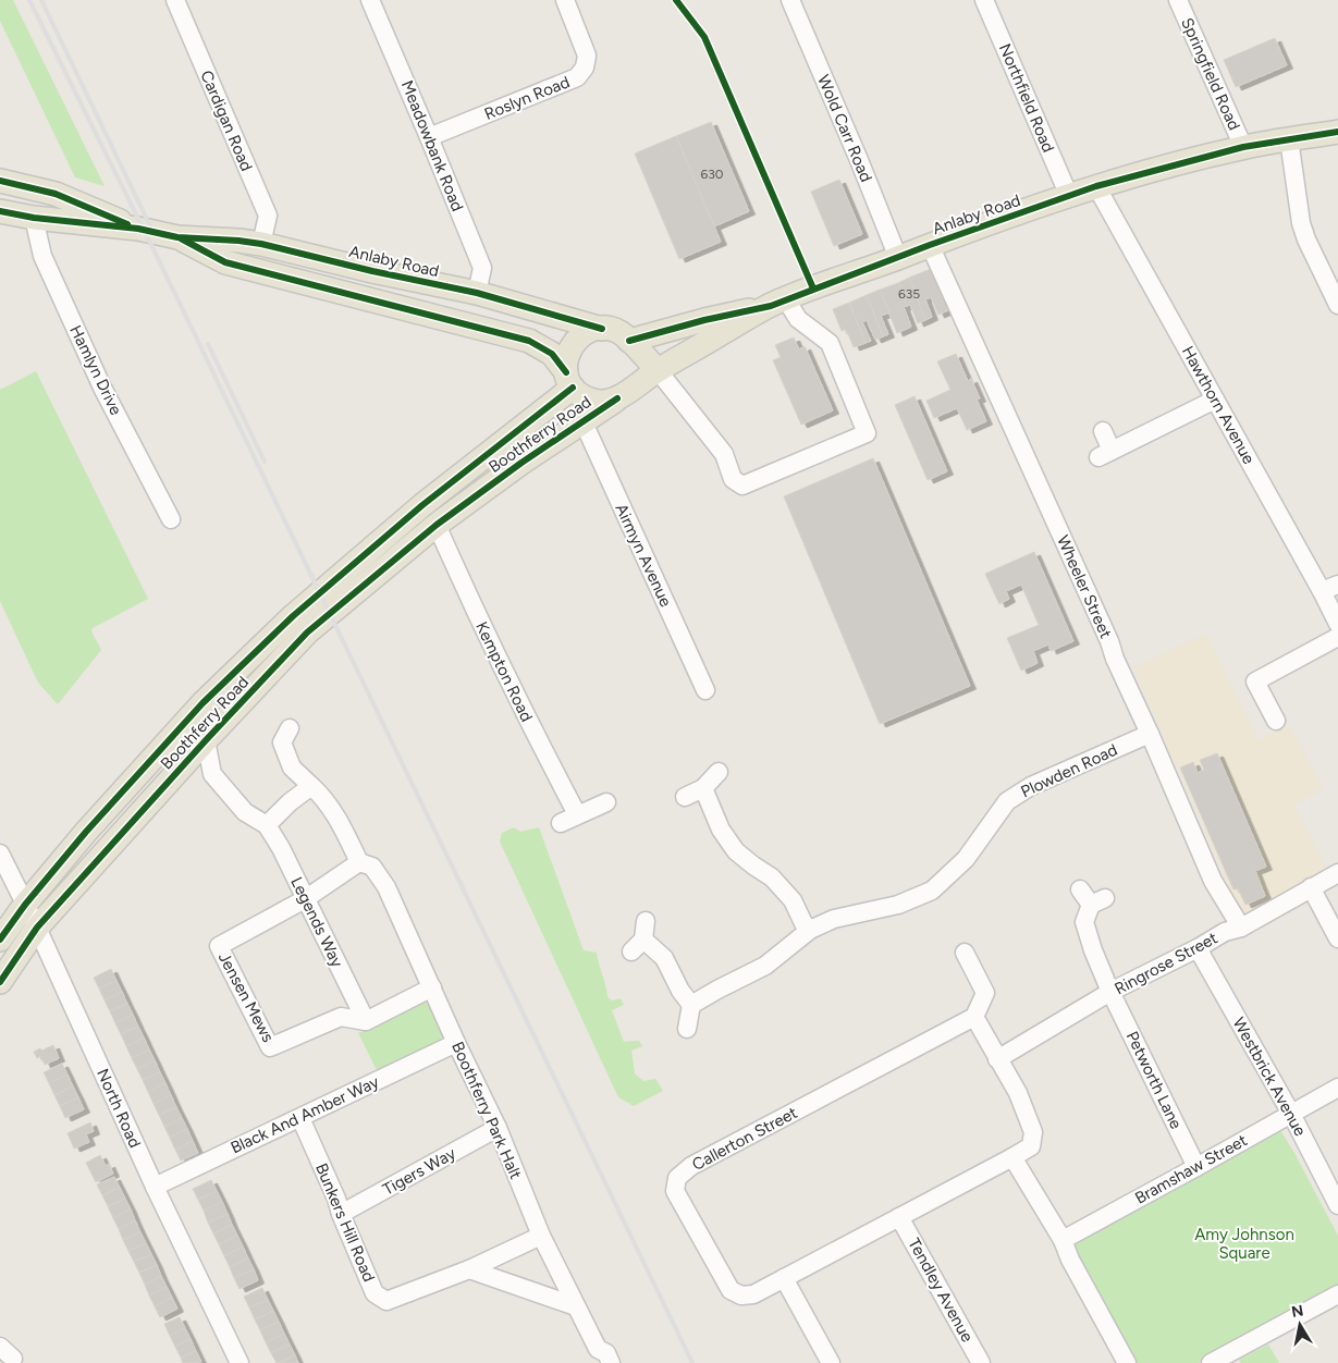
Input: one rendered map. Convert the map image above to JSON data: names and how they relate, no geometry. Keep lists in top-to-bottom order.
{
  "streets": {
    "main road": ["Anlaby Road", "Boothferry Road"],
    "street": [
      "Springfield Road",
      "Roslyn Road",
      "Northfield Road",
      "Cardigan Road",
      "Wold Carr Road",
      "Meadowbank Road",
      "Hamlyn Drive",
      "Hawthorn Avenue",
      "Airmyn Avenue",
      "Wheeler Street",
      "Kempton Road",
      "Plowden Road",
      "Legends Way",
      "Ringrose Street",
      "Jensen Mews",
      "Westbrick Avenue",
      "Petworth Lane",
      "North Road",
      "Boothferry Park Halt",
      "Black And Amber Way",
      "Callerton Street",
      "Bramshaw Street",
      "Tigers Way",
      "Bunkers Hill Road",
      "Tendley Avenue"
    ]
  },
  "crossings": [
    ["Springfield Road", "Anlaby Road"],
    ["Roslyn Road", "Meadowbank Road"],
    ["Northfield Road", "Anlaby Road"],
    ["Cardigan Road", "Anlaby Road"],
    ["Wold Carr Road", "Anlaby Road"],
    ["Meadowbank Road", "Anlaby Road"],
    ["Anlaby Road", "Hamlyn Drive"],
    ["Anlaby Road", "Hawthorn Avenue"],
    ["Anlaby Road", "Boothferry Road"],
    ["Anlaby Road", "Wheeler Street"],
    ["Boothferry Road", "Airmyn Avenue"],
    ["Boothferry Road", "Kempton Road"],
    ["Boothferry Road", "North Road"],
    ["Wheeler Street", "Plowden Road"],
    ["Wheeler Street", "Ringrose Street"],
    ["Legends Way", "Jensen Mews"],
    ["Ringrose Street", "Westbrick Avenue"],
    ["Ringrose Street", "Petworth Lane"],
    ["Ringrose Street", "Callerton Street"],
    ["Westbrick Avenue", "Bramshaw Street"],
    ["Petworth Lane", "Bramshaw Street"],
    ["North Road", "Black And Amber Way"],
    ["Boothferry Park Halt", "Black And Amber Way"],
    ["Boothferry Park Halt", "Tigers Way"],
    ["Boothferry Park Halt", "Bunkers Hill Road"],
    ["Black And Amber Way", "Bunkers Hill Road"],
    ["Callerton Street", "Tendley Avenue"],
    ["Tigers Way", "Bunkers Hill Road"]
  ],
  "parks": ["Amy Johnson Square"],
  "house_numbers": ["630", "635"],
  "north": "top"
}
